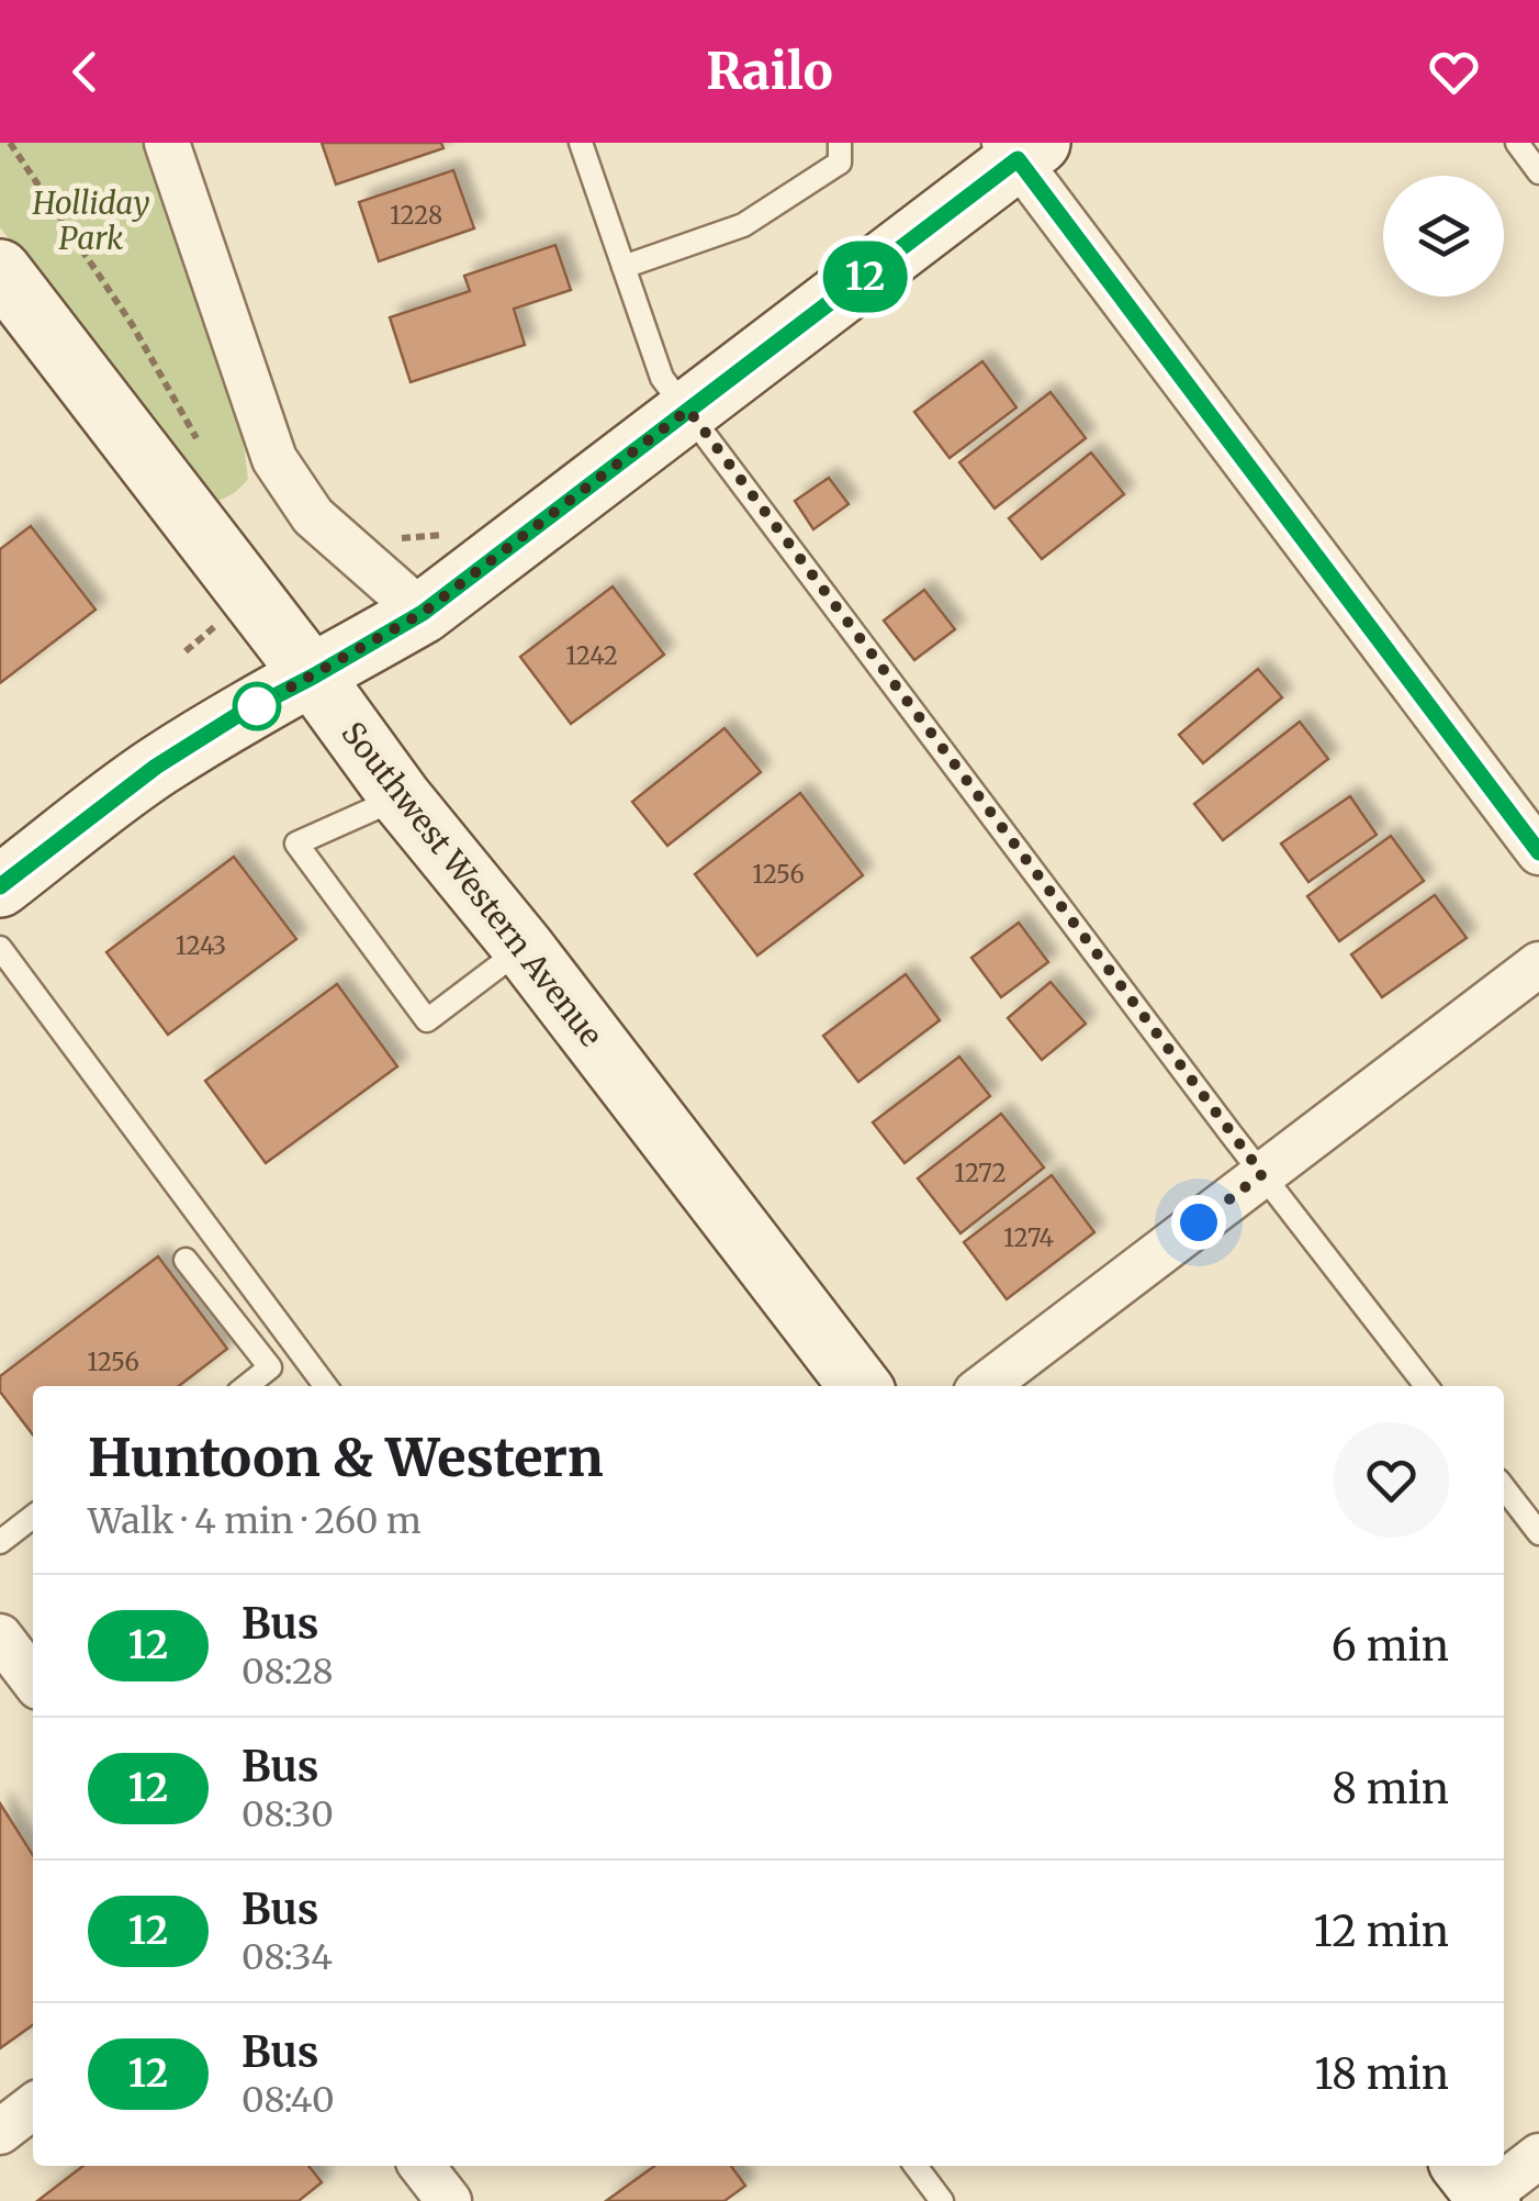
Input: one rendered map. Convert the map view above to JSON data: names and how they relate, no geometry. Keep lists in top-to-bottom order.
{
  "streets": {
    "street": ["Southwest Western Avenue"]
  },
  "parks": ["Holliday Park"],
  "lines": ["bus line 12"],
  "house_numbers": [
    "1228",
    "1242",
    "1256",
    "1243",
    "1272",
    "1274",
    "1256"
  ],
  "page": {
    "header": "Railo",
    "on_map": "12",
    "heading": ["Huntoon & Western", "Walk · 4 min · 260 m"],
    "list": [
      {
        "mark": "12",
        "name": "Bus",
        "note": "08:28",
        "value": "6 min"
      },
      {
        "mark": "12",
        "name": "Bus",
        "note": "08:30",
        "value": "8 min"
      },
      {
        "mark": "12",
        "name": "Bus",
        "note": "08:34",
        "value": "12 min"
      },
      {
        "mark": "12",
        "name": "Bus",
        "note": "08:40",
        "value": "18 min"
      }
    ]
  }
}
